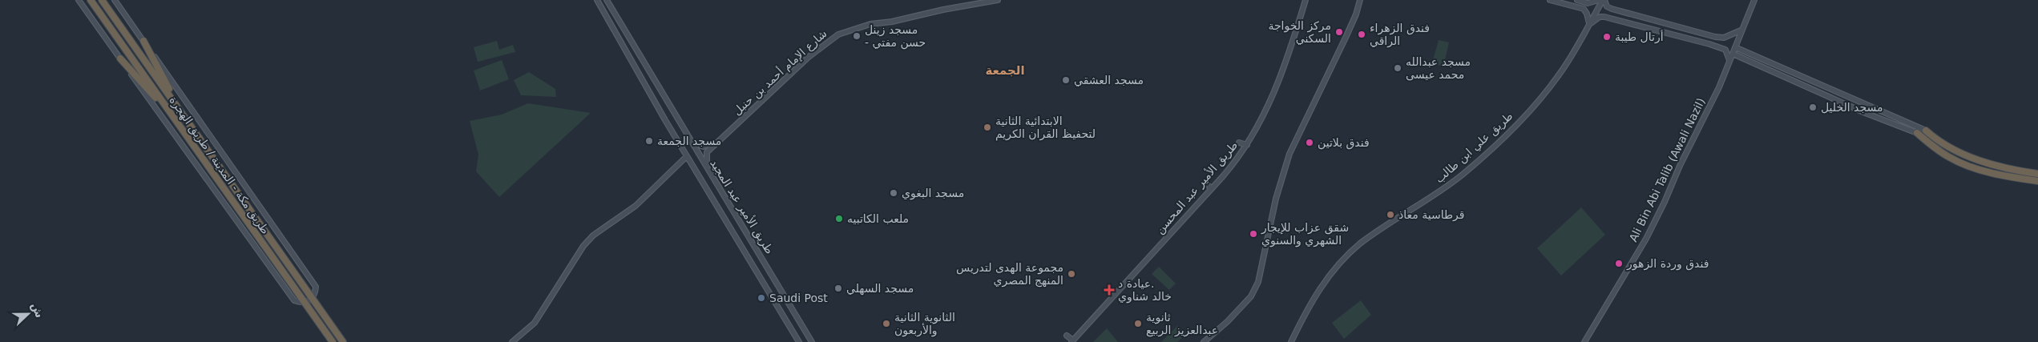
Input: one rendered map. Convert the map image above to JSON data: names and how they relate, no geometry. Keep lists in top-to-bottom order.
{
  "streets": {
    "highway": ["طريق مكة - المدينة / طريق الهجرة"],
    "main road": [
      "شارع الإمام أحمد بن حنبل",
      "طريق علي ابن طالب",
      "Ali Bin Abi Talib (Awali Nazil)",
      "طريق الأمير عبد المحسن",
      "طريق الأمير عبد المجيد"
    ]
  },
  "crossings": [
    ["شارع الإمام أحمد بن حنبل", "طريق الأمير عبد المجيد"]
  ],
  "districts": ["الجمعة"],
  "places": {
    "other": [
      "مركز الخواجة السكني",
      "فندق الزهراء الراقي",
      "مسجد زينل - حسن مفتي",
      "أرتال طيبة",
      "مسجد عبدالله محمد عيسى",
      "مسجد العشقي",
      "مسجد الخليل",
      "الابتدائية الثانية لتحفيظ القران الكريم",
      "مسجد الجمعة",
      "فندق بلاتين",
      "مسجد البغوي",
      "قرطاسية معاذ",
      "ملعب الكاتبيه",
      "شقق عزاب للإيجار الشهري والسنوي",
      "فندق وردة الزهور",
      "مجموعة الهدى لتدريس المنهج المصري",
      "مسجد السهلي",
      "Saudi Post",
      "الثانوية الثانية والأربعون",
      "ثانوية عبدالعزيز الربيع"
    ],
    "health": ["عيادة د. خالد شناوي"]
  },
  "north": "right"
}
